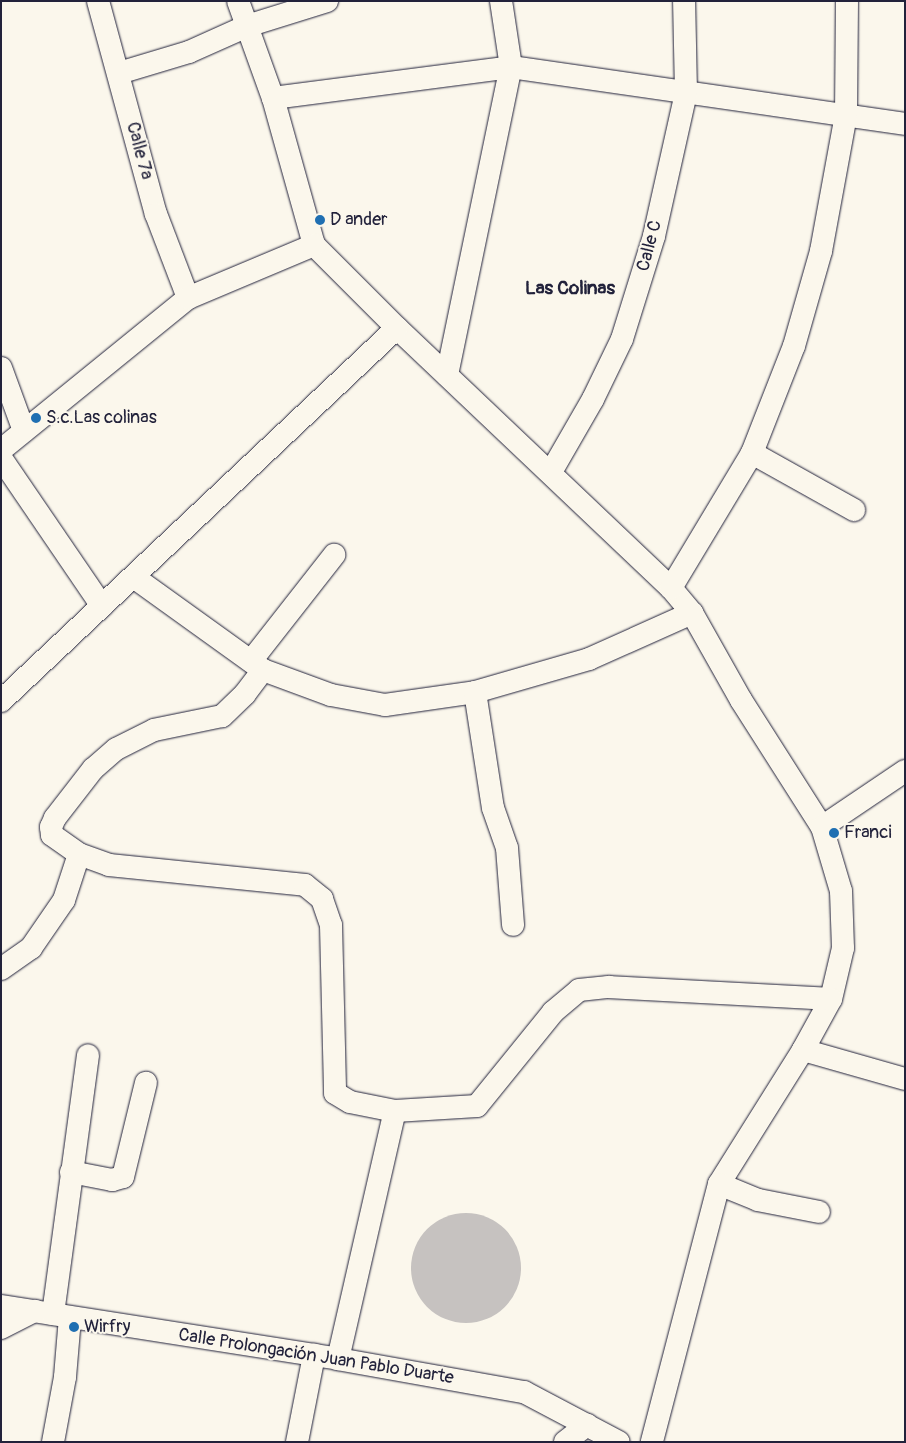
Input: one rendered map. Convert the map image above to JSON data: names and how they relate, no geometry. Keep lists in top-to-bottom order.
{
  "streets": {
    "street": ["Calle 7a", "Calle C", "Calle Prolongación Juan Pablo Duarte"]
  },
  "districts": ["Las Colinas"],
  "places": [
    "D ander",
    "S.c.Las colinas",
    "Franci",
    "Wirfry"
  ]
}
